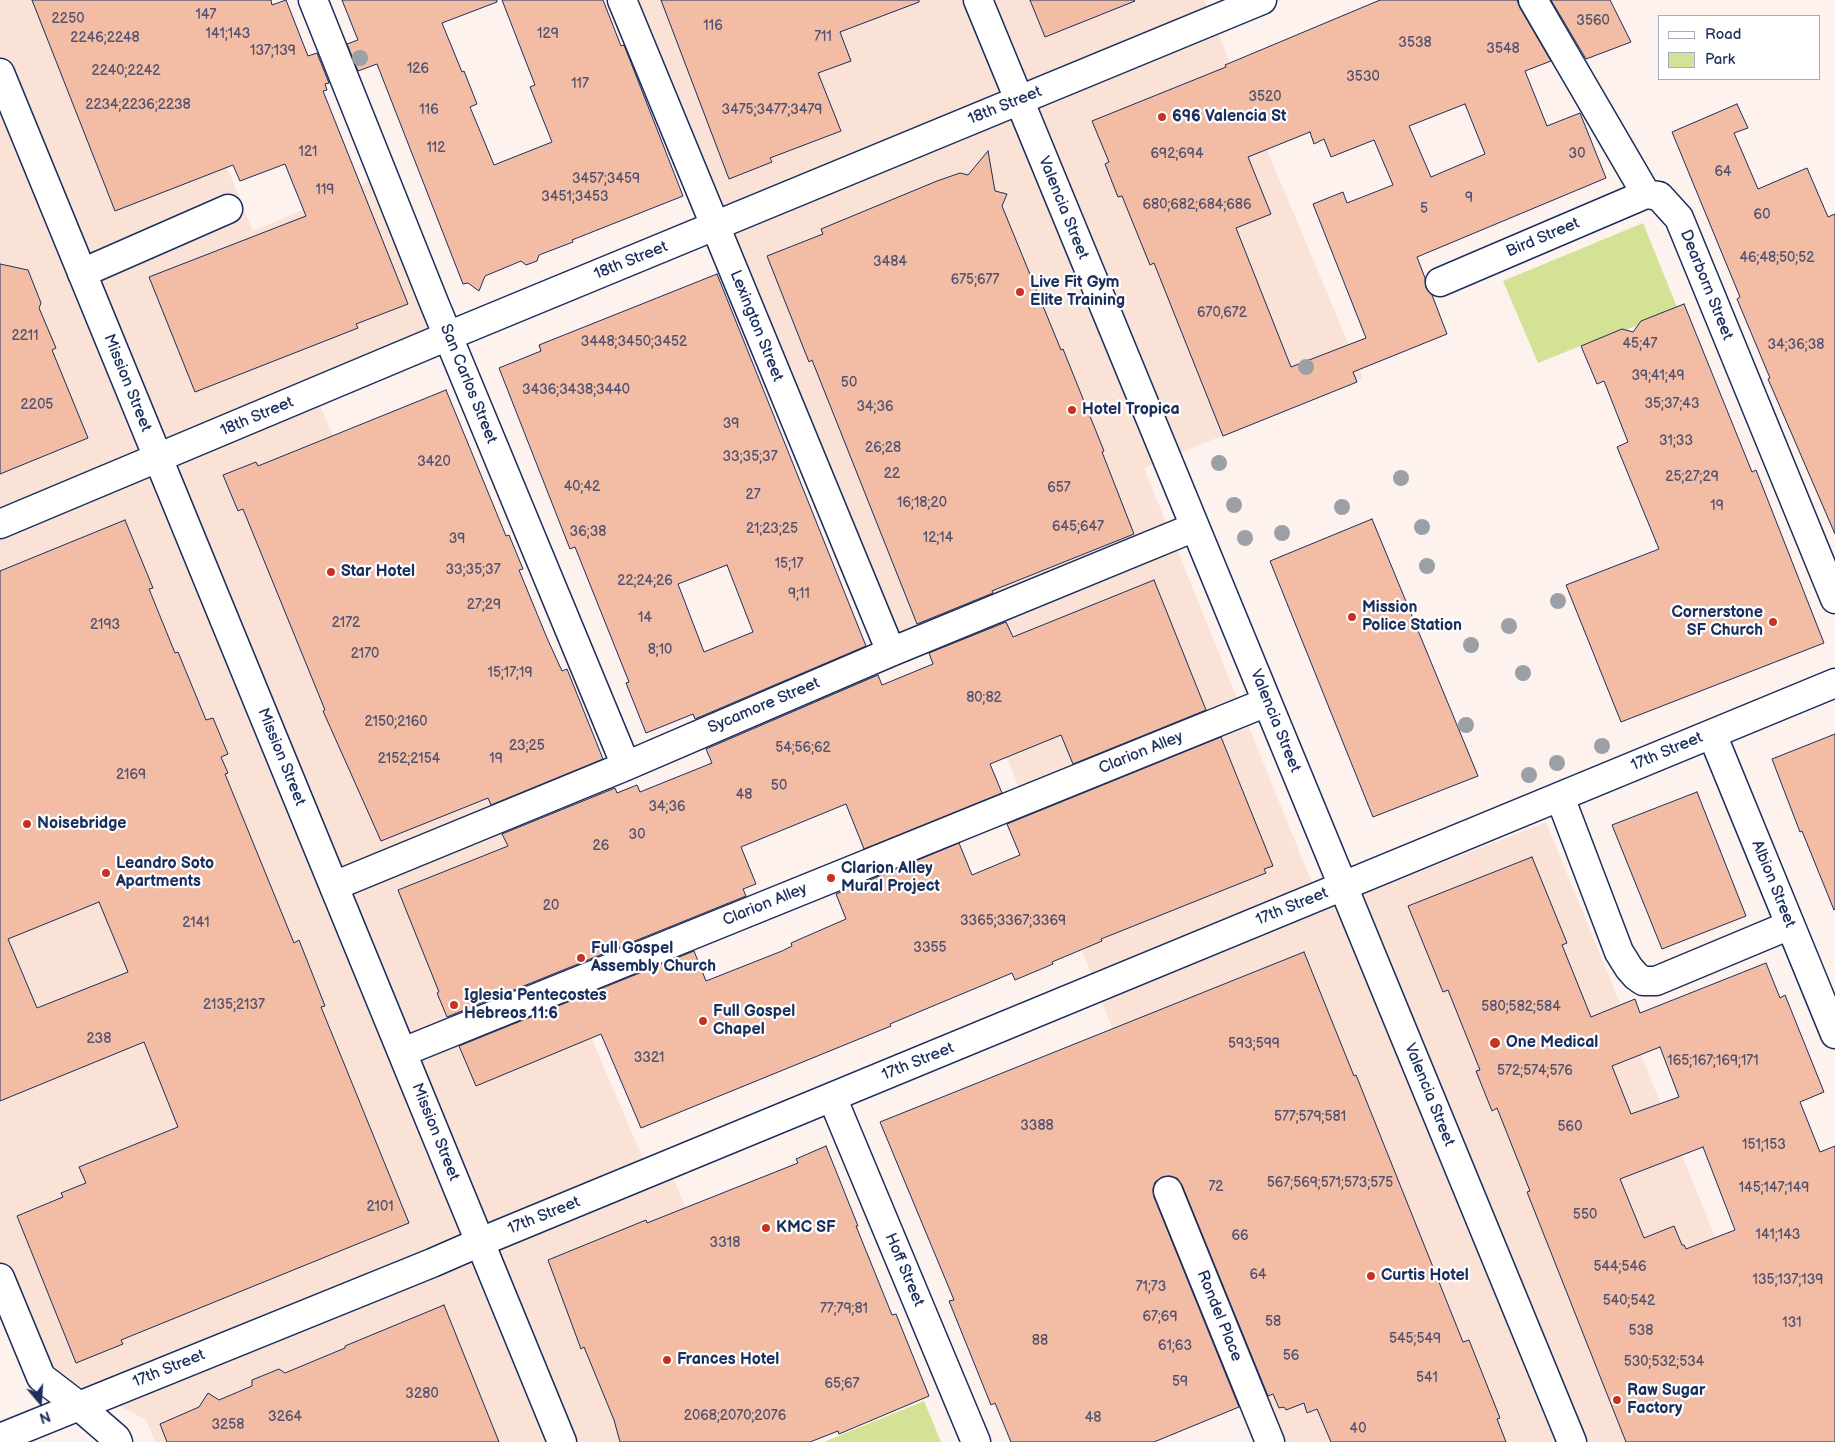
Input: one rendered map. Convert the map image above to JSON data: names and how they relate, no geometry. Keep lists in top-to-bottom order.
{
  "streets": {
    "street": [
      "18th Street",
      "Valencia Street",
      "Bird Street",
      "Dearborn Street",
      "Lexington Street",
      "Mission Street",
      "San Carlos Street",
      "Sycamore Street",
      "17th Street",
      "Clarion Alley",
      "Albion Street",
      "Hoff Street",
      "Rondel Place"
    ]
  },
  "crossings": [
    ["18th Street", "Valencia Street"],
    ["18th Street", "Lexington Street"],
    ["18th Street", "Mission Street"],
    ["18th Street", "San Carlos Street"],
    ["Valencia Street", "Sycamore Street"],
    ["Valencia Street", "17th Street"],
    ["Valencia Street", "Clarion Alley"],
    ["Bird Street", "Dearborn Street"],
    ["Lexington Street", "Sycamore Street"],
    ["Mission Street", "Sycamore Street"],
    ["Mission Street", "17th Street"],
    ["Mission Street", "Clarion Alley"],
    ["San Carlos Street", "Sycamore Street"],
    ["17th Street", "Albion Street"],
    ["17th Street", "Hoff Street"]
  ],
  "places": [
    "696 Valencia St",
    "Live Fit Gym Elite Training",
    "Hotel Tropica",
    "Star Hotel",
    "Mission Police Station",
    "Cornerstone SF Church",
    "Noisebridge",
    "Leandro Soto Apartments",
    "Clarion Alley Mural Project",
    "Full Gospel Assembly Church",
    "Iglesia Pentecostes Hebreos 11:6",
    "Full Gospel Chapel",
    "One Medical",
    "KMC SF",
    "Curtis Hotel",
    "Frances Hotel",
    "Raw Sugar Factory"
  ],
  "house_numbers": [
    "147",
    "2250",
    "3560",
    "116",
    "141;143",
    "129",
    "711",
    "2246;2248",
    "3538",
    "3548",
    "137;139",
    "126",
    "2240;2242",
    "3530",
    "117",
    "3520",
    "2234;2236;2238",
    "116",
    "3475;3477;3479",
    "112",
    "121",
    "692;694",
    "30",
    "64",
    "3457;3459",
    "119",
    "3451;3453",
    "9",
    "680;682;684;686",
    "5",
    "60",
    "46;48;50;52",
    "3484",
    "675;677",
    "670,672",
    "2211",
    "3448;3450;3452",
    "45;47",
    "34;36;38",
    "39;41;49",
    "50",
    "3436;3438;3440",
    "35;37;43",
    "2205",
    "34;36",
    "39",
    "31;33",
    "26;28",
    "33;35;37",
    "3420",
    "22",
    "25;27;29",
    "40;42",
    "657",
    "27",
    "16;18;20",
    "19",
    "645;647",
    "21;23;25",
    "36;38",
    "12;14",
    "39",
    "15;17",
    "33;35;37",
    "22;24;26",
    "9;11",
    "27;29",
    "14",
    "2172",
    "2193",
    "8;10",
    "2170",
    "15;17;19",
    "80;82",
    "2150;2160",
    "23;25",
    "54;56;62",
    "2152;2154",
    "19",
    "2169",
    "50",
    "48",
    "34;36",
    "30",
    "26",
    "20",
    "3365;3367;3369",
    "2141",
    "3355",
    "2135;2137",
    "580;582;584",
    "238",
    "593;599",
    "3321",
    "165;167;169;171",
    "572;574;576",
    "577;579;581",
    "3388",
    "560",
    "151;153",
    "567;569;571;573;575",
    "72",
    "145;147;149",
    "2101",
    "550",
    "141;143",
    "66",
    "3318",
    "544;546",
    "64",
    "135;137;139",
    "71;73",
    "540;542",
    "77;79;81",
    "67;69",
    "58",
    "131",
    "538",
    "545;549",
    "88",
    "61;63",
    "56",
    "530;532;534",
    "541",
    "59",
    "65;67",
    "3280",
    "2068;2070;2076",
    "3264",
    "48",
    "3258",
    "40"
  ],
  "legend": ["Road", "Park"],
  "north": "bottom"
}
